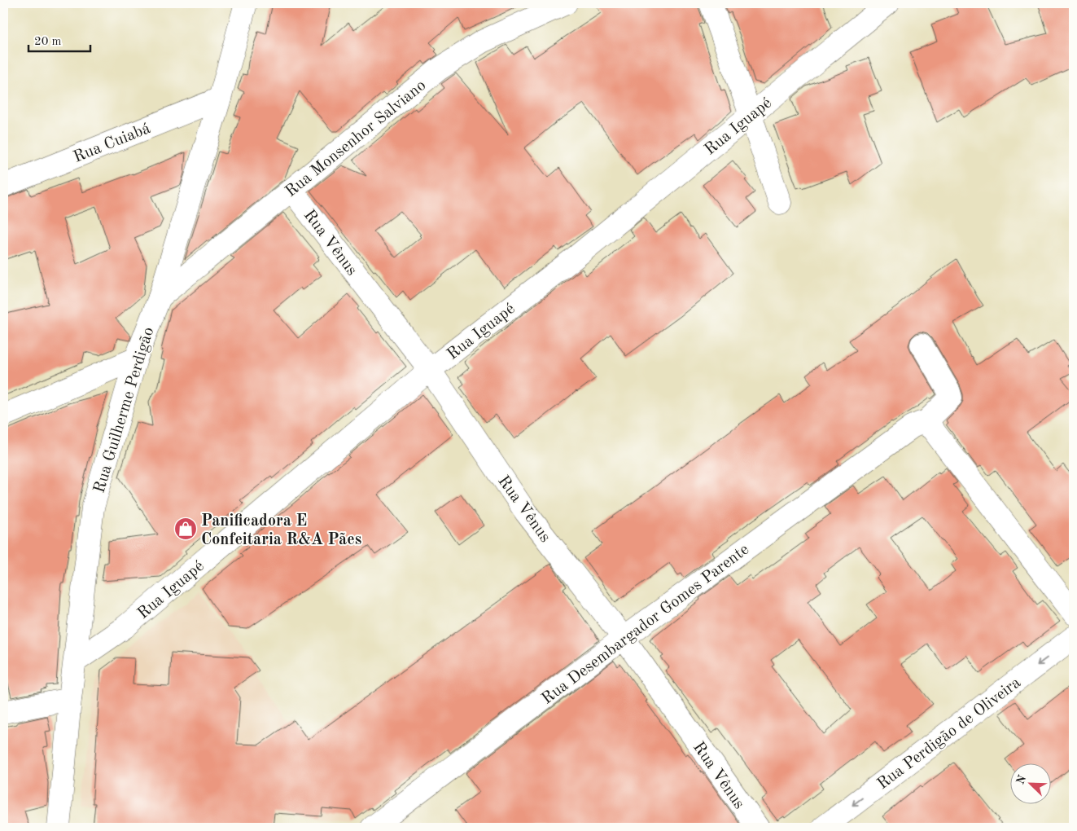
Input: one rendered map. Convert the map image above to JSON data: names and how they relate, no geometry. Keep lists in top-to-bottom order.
{
  "streets": {
    "street": [
      "Rua Iguapé",
      "Rua Monsenhor Salviano",
      "Rua Cuiabá",
      "Rua Vênus",
      "Rua Guilherme Perdigão",
      "Rua Desembargador Gomes Parente",
      "Rua Perdigão de Oliveira"
    ]
  },
  "crossings": [
    ["Rua Iguapé", "Rua Vênus"],
    ["Rua Iguapé", "Rua Guilherme Perdigão"],
    ["Rua Monsenhor Salviano", "Rua Vênus"],
    ["Rua Monsenhor Salviano", "Rua Guilherme Perdigão"],
    ["Rua Cuiabá", "Rua Guilherme Perdigão"],
    ["Rua Vênus", "Rua Desembargador Gomes Parente"]
  ],
  "one_way": ["Rua Perdigão de Oliveira"],
  "places": {
    "shop": ["Panificadora E Confeitaria R&A Pães"]
  },
  "scale_bar": "20 m",
  "north": "top left"
}
